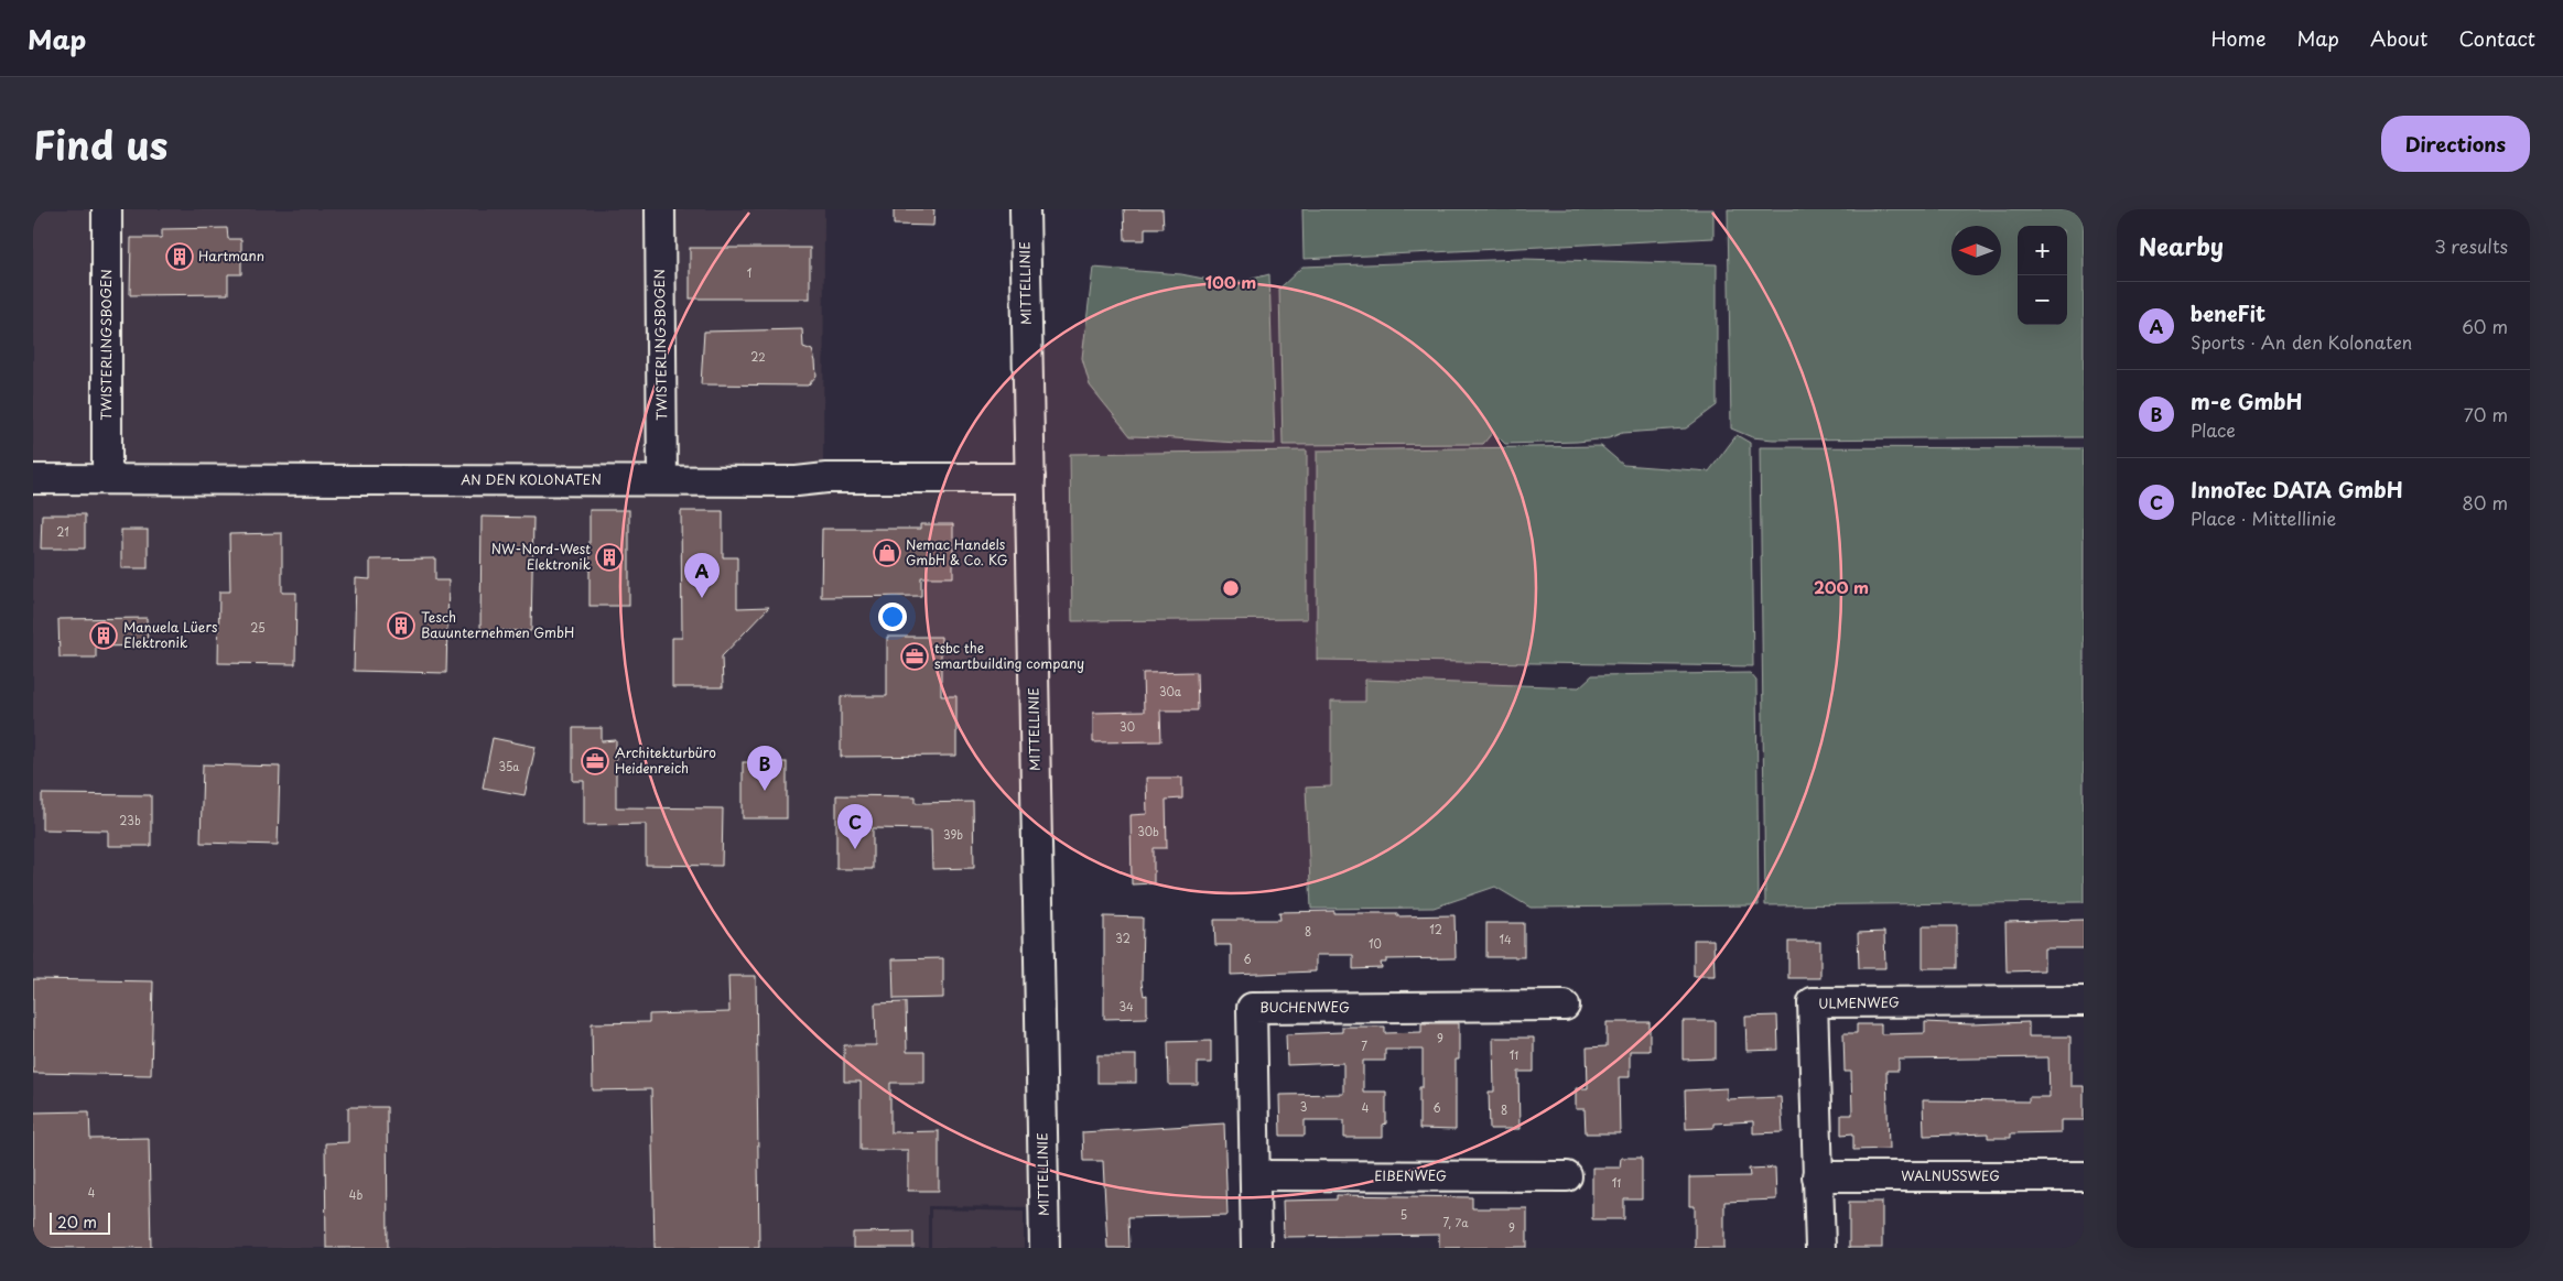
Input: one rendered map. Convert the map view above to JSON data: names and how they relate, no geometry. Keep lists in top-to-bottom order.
{
  "streets": {
    "street": [
      "MITTELLINIE",
      "TWISTERLINGSBOGEN",
      "AN DEN KOLONATEN",
      "ULMENWEG",
      "BUCHENWEG",
      "EIBENWEG",
      "WALNUSSWEG"
    ]
  },
  "crossings": [
    ["MITTELLINIE", "AN DEN KOLONATEN"],
    ["TWISTERLINGSBOGEN", "AN DEN KOLONATEN"],
    ["ULMENWEG", "WALNUSSWEG"],
    ["BUCHENWEG", "EIBENWEG"]
  ],
  "places": {
    "building": [
      "Hartmann",
      "NW-Nord-West Elektronik",
      "Tesch Bauunternehmen GmbH",
      "Manuela Lüers Elektronik"
    ],
    "shop": ["Nemac Handels GmbH & Co. KG"],
    "office": ["tsbc the smartbuilding company", "Architekturbüro Heidenreich"]
  },
  "house_numbers": [
    "1",
    "22",
    "21",
    "25",
    "30a",
    "30",
    "35a",
    "23b",
    "30b",
    "39b",
    "12",
    "8",
    "32",
    "14",
    "10",
    "6",
    "34",
    "9",
    "7",
    "11",
    "3",
    "4",
    "6",
    "8",
    "11",
    "4",
    "4b",
    "5",
    "7, 7a",
    "9"
  ],
  "scale_bar": "20 m",
  "north": "left",
  "page": {
    "header": "Map",
    "nav": [
      "Home",
      "Map",
      "About",
      "Contact"
    ],
    "title": "Find us",
    "buttons": "Directions",
    "heading": ["Nearby", "3 results"],
    "map_buttons": ["+", "−"],
    "list": [
      {
        "mark": "A",
        "name": "beneFit",
        "note": "Sports · An den Kolonaten",
        "value": "60 m"
      },
      {
        "mark": "B",
        "name": "m-e GmbH",
        "note": "Place",
        "value": "70 m"
      },
      {
        "mark": "C",
        "name": "InnoTec DATA GmbH",
        "note": "Place · Mittellinie",
        "value": "80 m"
      }
    ],
    "pins": ["A", "B", "C"],
    "scale": "20 m"
  },
  "rings": ["100 m", "200 m"]
}
